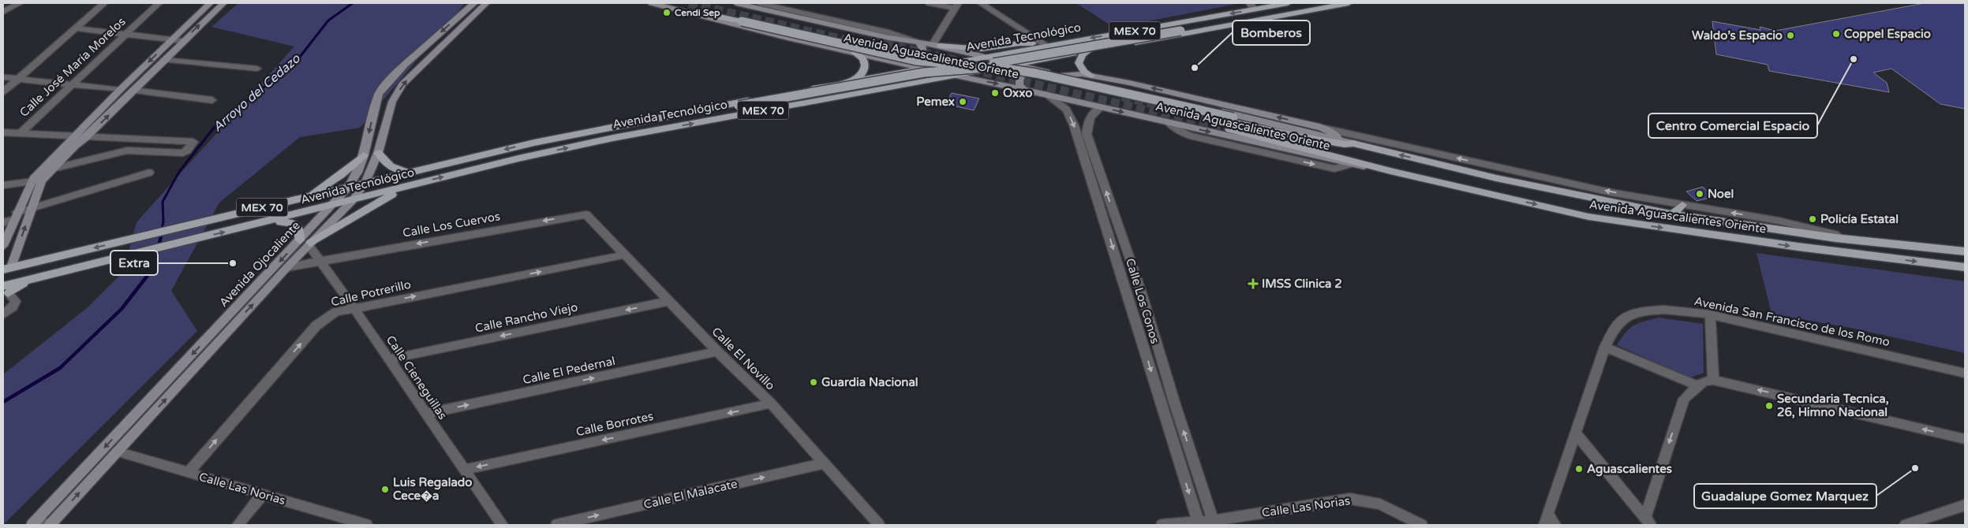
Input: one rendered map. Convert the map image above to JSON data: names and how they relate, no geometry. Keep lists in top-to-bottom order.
{
  "streets": {
    "main road": ["MEX 70", "Avenida Tecnológico", "Avenida Aguascalientes Oriente"],
    "street": [
      "Calle José María Morelos",
      "Calle Los Cuervos",
      "Avenida Ojocaliente",
      "Calle Potrerillo",
      "Calle Los Conos",
      "Calle Rancho Viejo",
      "Avenida San Francisco de los Romo",
      "Calle El Novillo",
      "Calle El Pedernal",
      "Calle Cieneguillas",
      "Calle Borrotes",
      "Calle Las Norias",
      "Calle El Malacate"
    ]
  },
  "crossings": [
    ["Avenida Tecnológico", "Avenida Aguascalientes Oriente"],
    ["Avenida Tecnológico", "Avenida Ojocaliente"],
    ["Avenida Aguascalientes Oriente", "Calle Los Conos"],
    ["Calle Los Cuervos", "Avenida Ojocaliente"],
    ["Calle Los Cuervos", "Calle El Novillo"],
    ["Calle Los Cuervos", "Calle Cieneguillas"],
    ["Avenida Ojocaliente", "Calle Cieneguillas"],
    ["Avenida Ojocaliente", "Calle Las Norias"],
    ["Calle Potrerillo", "Calle El Novillo"],
    ["Calle Potrerillo", "Calle Cieneguillas"],
    ["Calle Potrerillo", "Calle Las Norias"],
    ["Calle Los Conos", "Calle Las Norias"],
    ["Calle Rancho Viejo", "Calle El Novillo"],
    ["Calle Rancho Viejo", "Calle Cieneguillas"],
    ["Calle El Novillo", "Calle El Pedernal"],
    ["Calle El Novillo", "Calle Borrotes"],
    ["Calle El Novillo", "Calle El Malacate"],
    ["Calle El Pedernal", "Calle Cieneguillas"],
    ["Calle Cieneguillas", "Calle Borrotes"]
  ],
  "one_way": [
    "Calle Los Cuervos",
    "Calle Potrerillo",
    "Calle Rancho Viejo",
    "Calle El Pedernal",
    "Calle Borrotes",
    "Calle El Malacate"
  ],
  "water": ["Arroyo del Cedazo"],
  "places": {
    "other": [
      "Cendi Sep",
      "Coppel Espacio",
      "Waldo’s Espacio",
      "Centro Comercial Espacio",
      "Bomberos",
      "Oxxo",
      "Pemex",
      "Noel",
      "Policía Estatal",
      "Extra",
      "Guardia Nacional",
      "Secundaria Tecnica, 26, Himno Nacional",
      "Guadalupe Gomez Marquez",
      "Aguascalientes",
      "Luis Regalado Cece�a"
    ],
    "health": ["IMSS Clinica 2"]
  }
}
